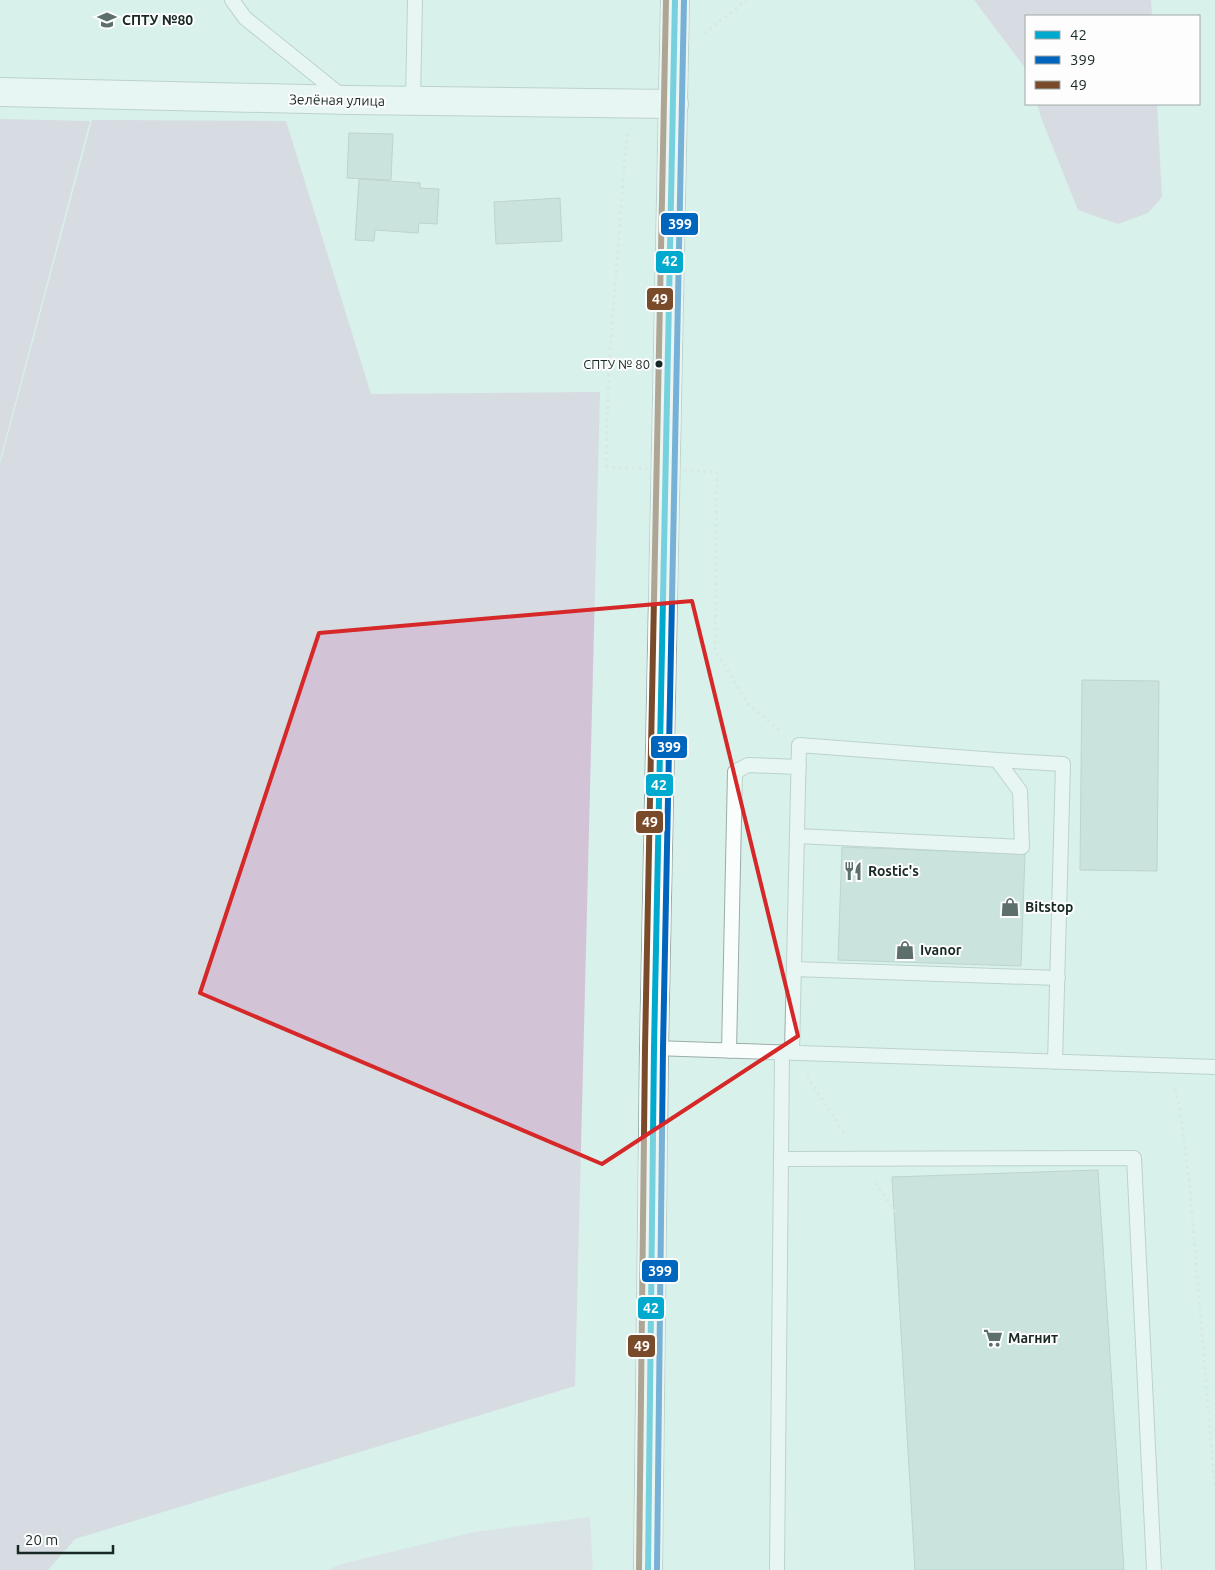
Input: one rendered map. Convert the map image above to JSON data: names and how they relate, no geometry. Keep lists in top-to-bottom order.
{
  "streets": {
    "main road": ["Зелёная улица"]
  },
  "places": {
    "school or university": ["СПТУ №80"],
    "other": ["СПТУ № 80"],
    "restaurant": ["Rostic's"],
    "shop": ["Bitstop", "Ivanor"],
    "supermarket": ["Магнит"]
  },
  "lines": ["transit line 42", "transit line 399", "transit line 49"],
  "legend": ["42", "399", "49"],
  "scale_bar": "20 m"
}
